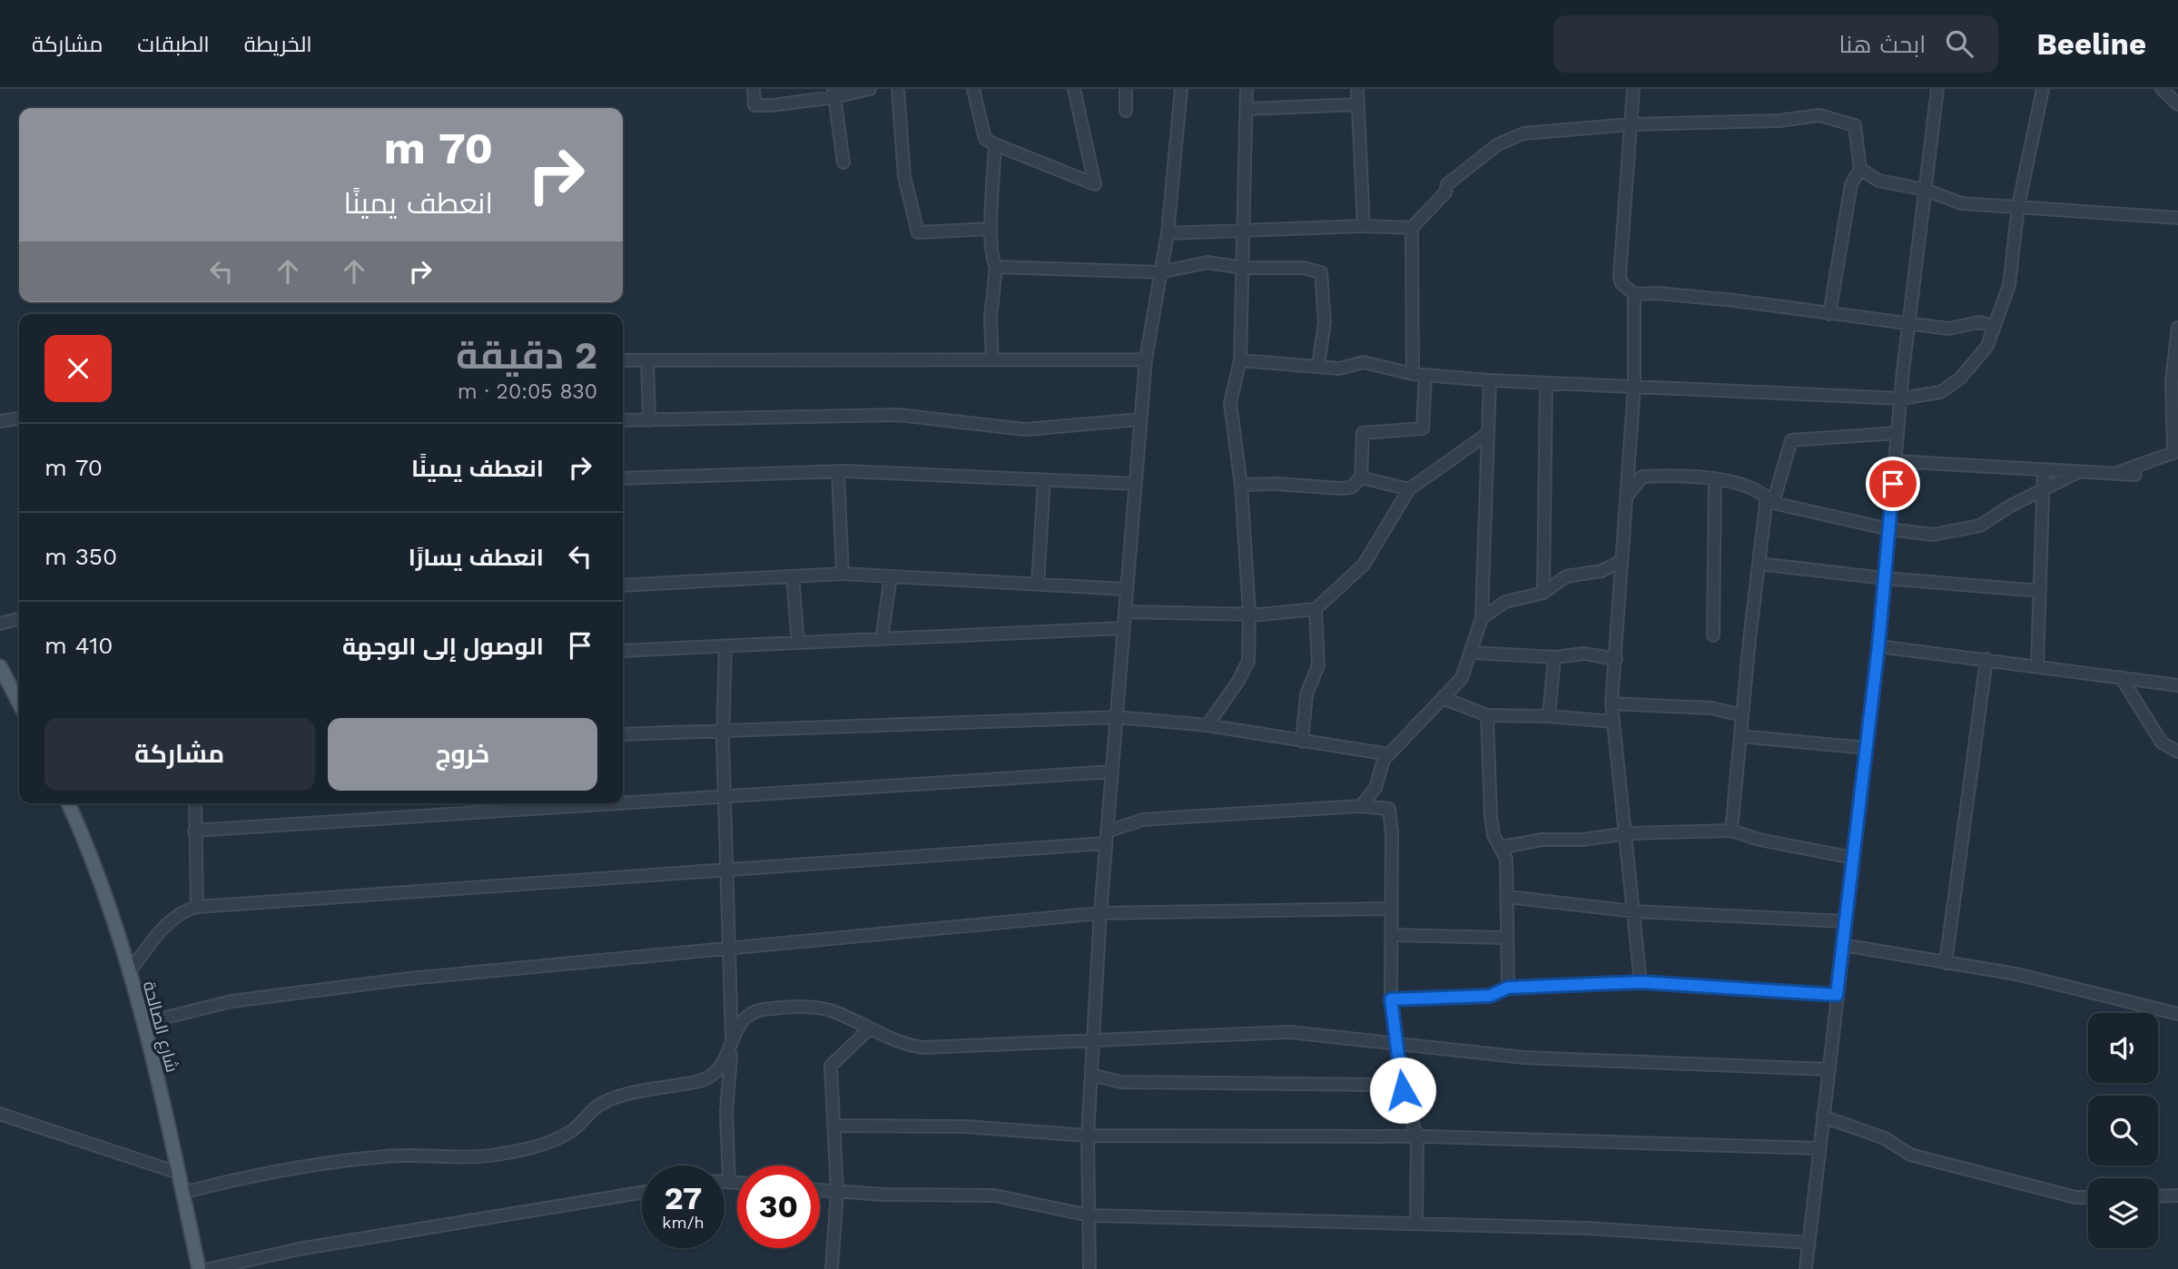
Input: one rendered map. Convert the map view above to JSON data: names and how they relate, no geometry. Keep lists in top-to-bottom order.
{
  "streets": {
    "main road": ["شارع الصالحة"]
  },
  "page": {
    "header": "Beeline",
    "search": "ابحث هنا",
    "nav": ["الخريطة", "الطبقات", "مشاركة"],
    "turn": ["70 m", "انعطف يمينًا"],
    "heading": ["2 دقيقة", "830 m · 20:05"],
    "list": [
      {
        "name": "انعطف يمينًا",
        "value": "70 m"
      },
      {
        "name": "انعطف يسارًا",
        "value": "350 m"
      },
      {
        "name": "الوصول إلى الوجهة",
        "value": "410 m"
      }
    ],
    "buttons": ["خروج", "مشاركة"],
    "speed": "27 km/h",
    "limit": "30"
  }
}
